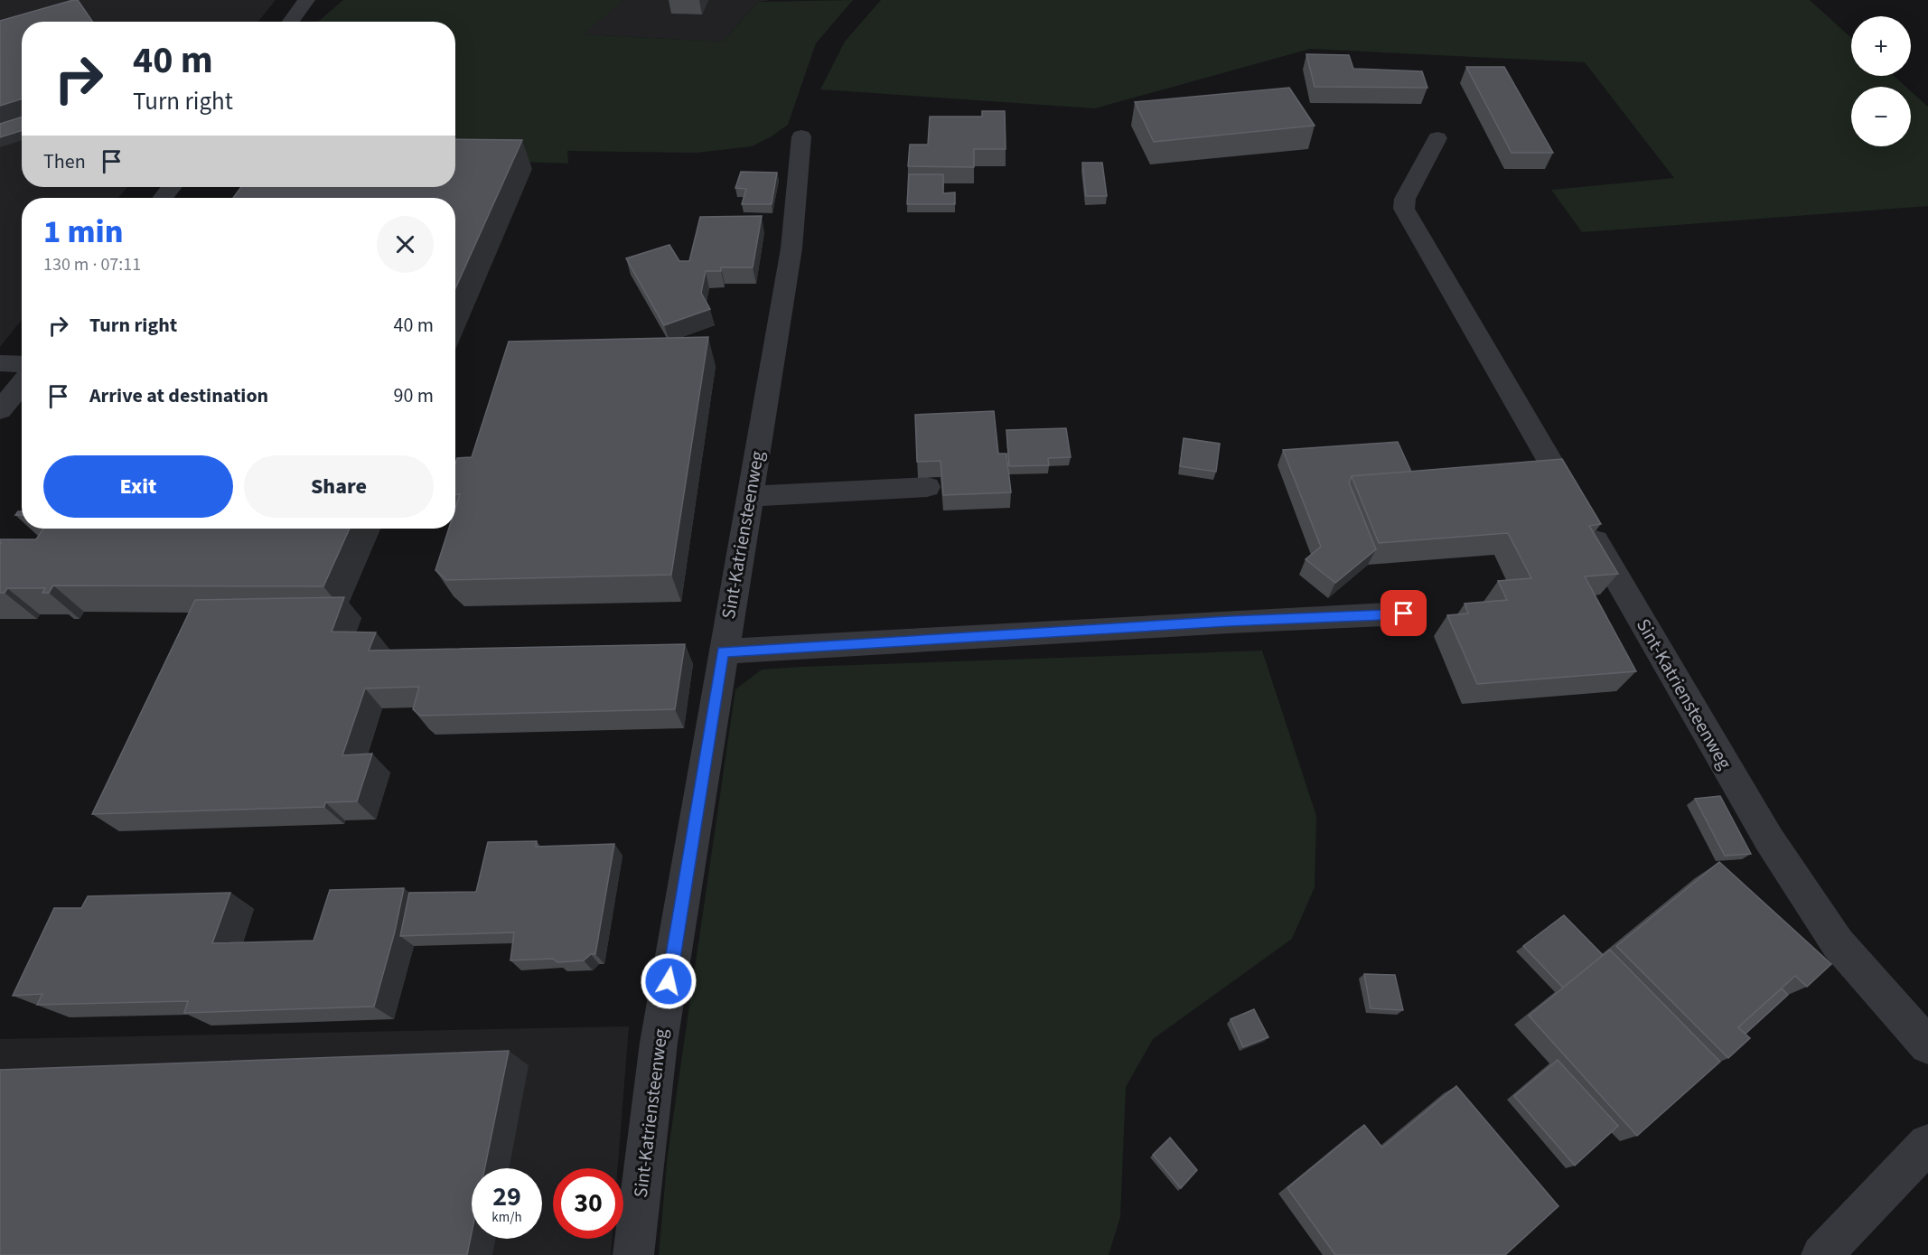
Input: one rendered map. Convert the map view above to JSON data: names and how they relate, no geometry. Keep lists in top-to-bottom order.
{
  "streets": {
    "street": ["Sint-Katriensteenweg"]
  },
  "page": {
    "map_buttons": ["+", "−"],
    "turn": ["40 m", "Turn right"],
    "then": "Then",
    "heading": ["1 min", "130 m · 07:11"],
    "list": [
      {
        "name": "Turn right",
        "value": "40 m"
      },
      {
        "name": "Arrive at destination",
        "value": "90 m"
      }
    ],
    "buttons": ["Exit", "Share"],
    "speed": "29 km/h",
    "limit": "30"
  }
}
